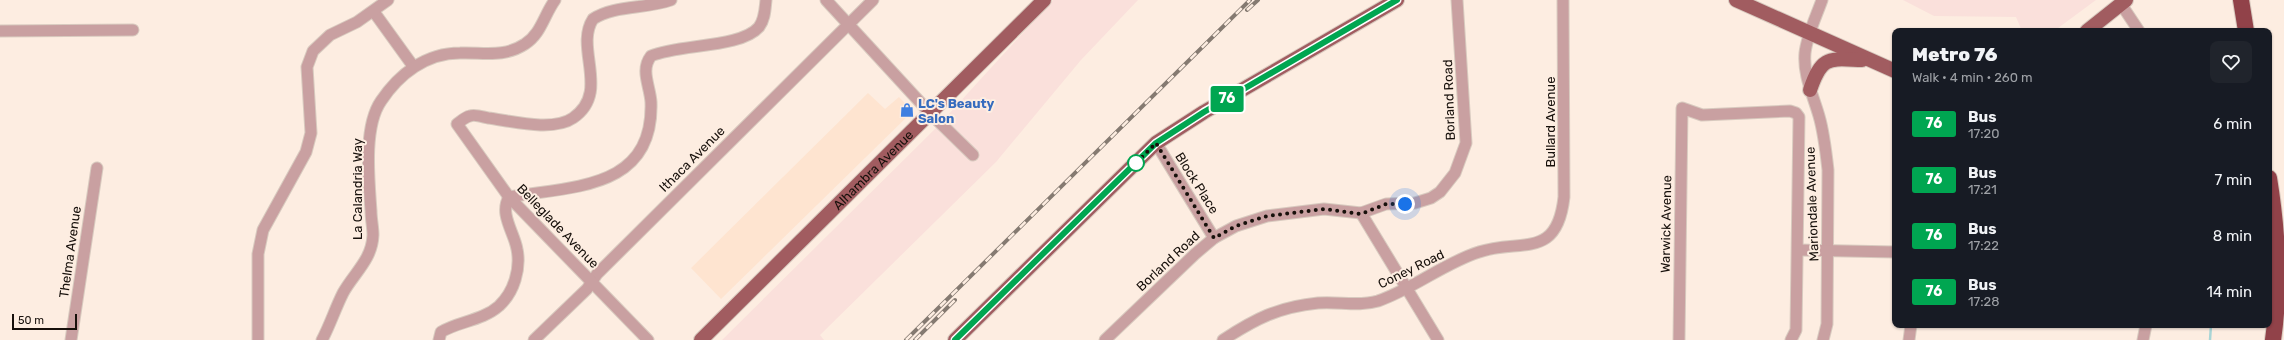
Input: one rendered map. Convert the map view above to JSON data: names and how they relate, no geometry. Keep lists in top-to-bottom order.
{
  "streets": {
    "main road": ["Alhambra Avenue"],
    "street": [
      "Borland Road",
      "Bullard Avenue",
      "Ithaca Avenue",
      "Block Place",
      "La Calandria Way",
      "Mariondale Avenue",
      "Warwick Avenue",
      "Belleglade Avenue",
      "Thelma Avenue",
      "Coney Road"
    ]
  },
  "crossings": [
    ["Borland Road", "Block Place"],
    ["Bullard Avenue", "Coney Road"],
    ["Ithaca Avenue", "Belleglade Avenue"],
    ["Mariondale Avenue", "Warwick Avenue"]
  ],
  "places": {
    "shop": ["LC's Beauty Salon"]
  },
  "lines": ["bus line 76"],
  "scale_bar": "50 m",
  "page": {
    "on_map": "76",
    "heading": ["Metro 76", "Walk · 4 min · 260 m"],
    "list": [
      {
        "mark": "76",
        "name": "Bus",
        "note": "17:20",
        "value": "6 min"
      },
      {
        "mark": "76",
        "name": "Bus",
        "note": "17:21",
        "value": "7 min"
      },
      {
        "mark": "76",
        "name": "Bus",
        "note": "17:22",
        "value": "8 min"
      },
      {
        "mark": "76",
        "name": "Bus",
        "note": "17:28",
        "value": "14 min"
      }
    ],
    "scale": "50 m"
  }
}
